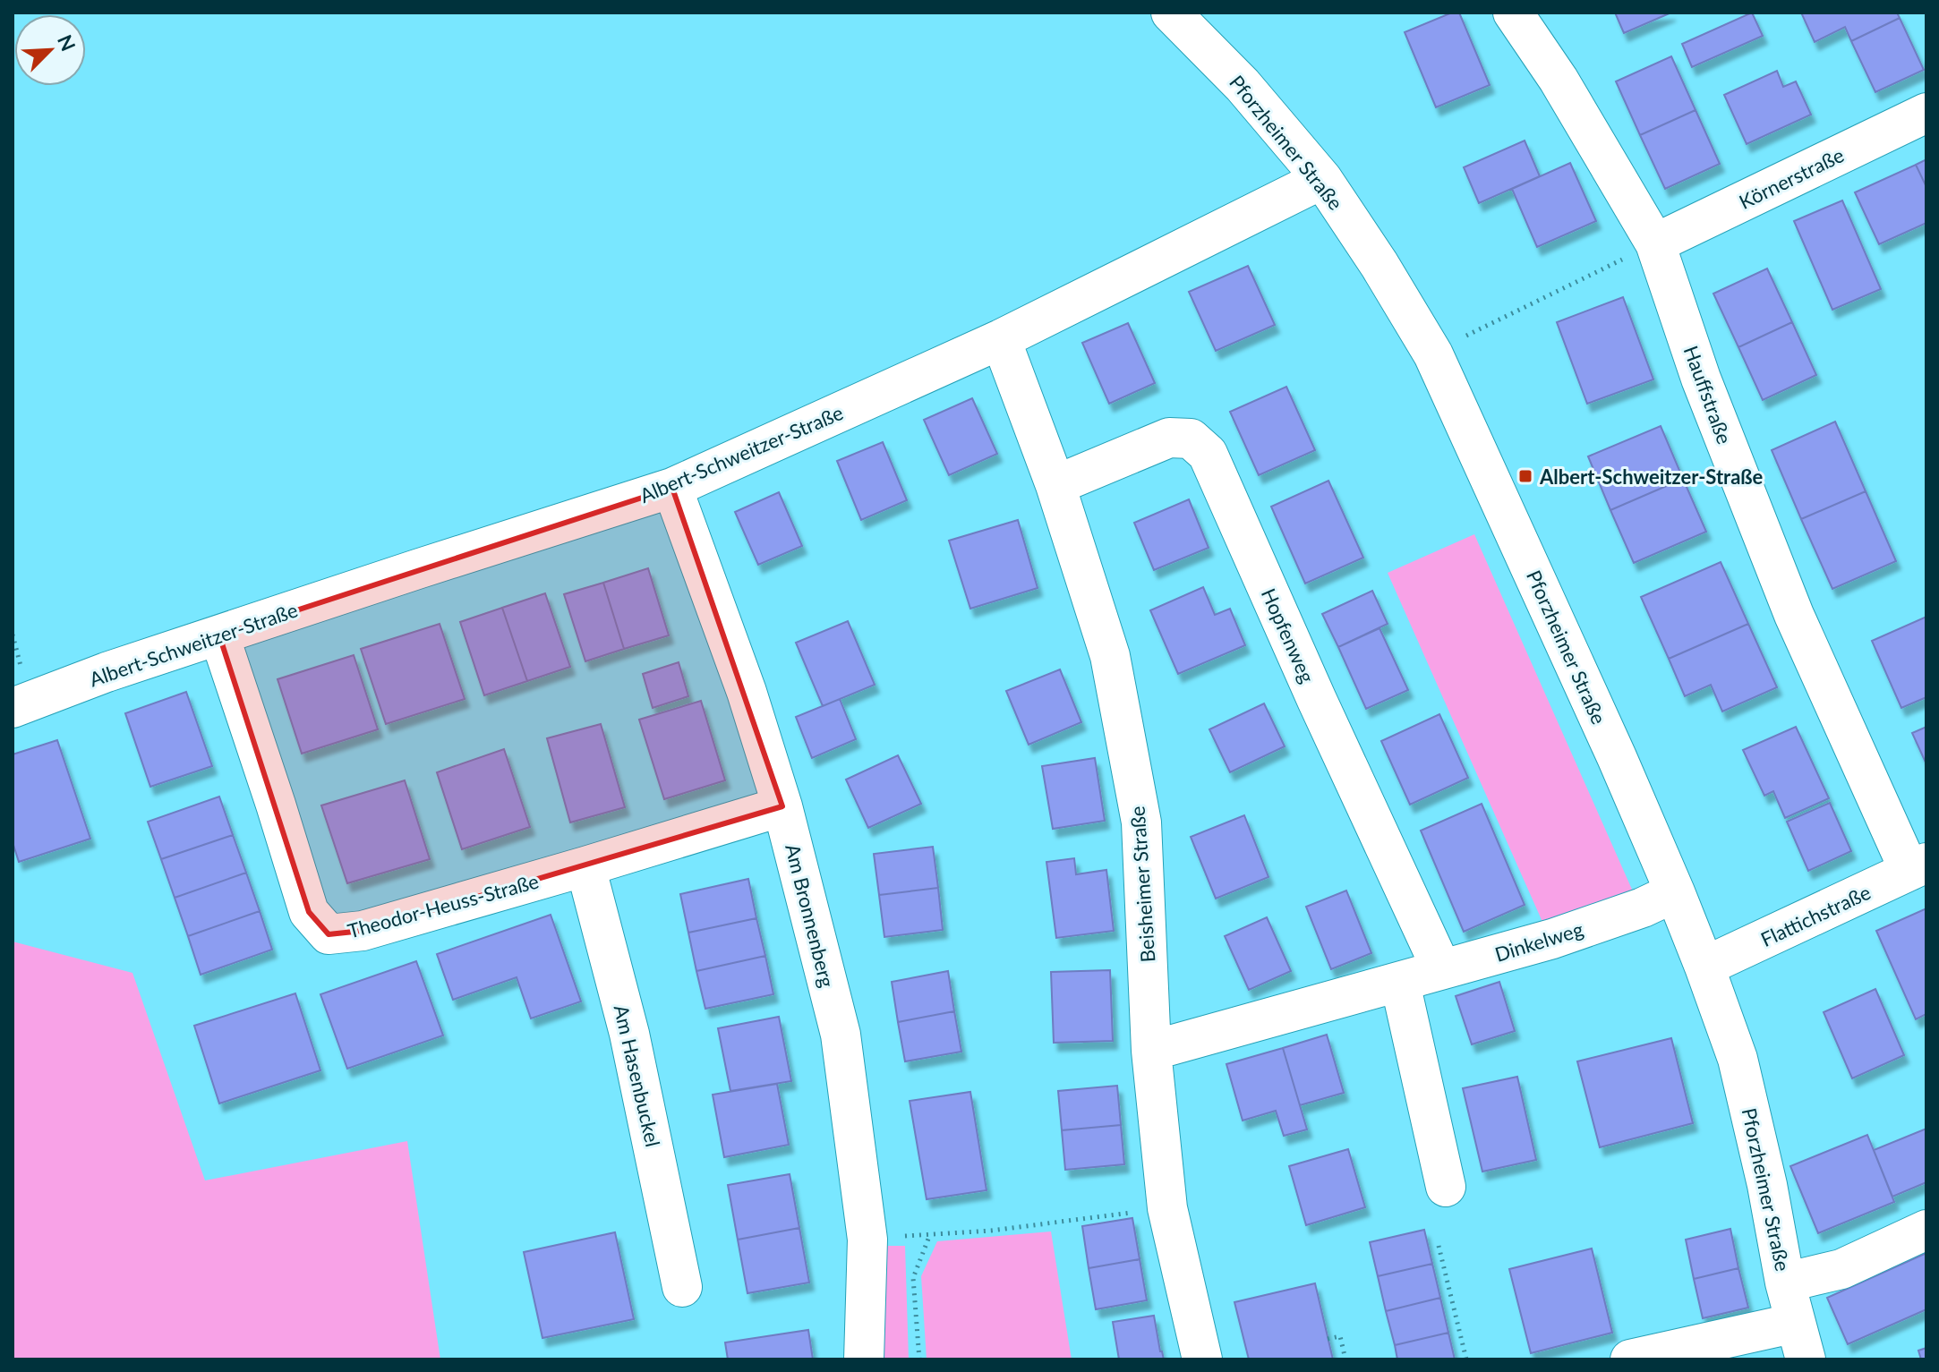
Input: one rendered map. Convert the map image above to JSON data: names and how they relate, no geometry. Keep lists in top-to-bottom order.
{
  "streets": {
    "street": [
      "Pforzheimer Straße",
      "Körnerstraße",
      "Hauffstraße",
      "Albert-Schweitzer-Straße",
      "Hopfenweg",
      "Beisheimer Straße",
      "Theodor-Heuss-Straße",
      "Am Bronnenberg",
      "Flattichstraße",
      "Dinkelweg",
      "Am Hasenbuckel"
    ]
  },
  "crossings": [
    ["Pforzheimer Straße", "Albert-Schweitzer-Straße"],
    ["Pforzheimer Straße", "Flattichstraße"],
    ["Pforzheimer Straße", "Dinkelweg"],
    ["Körnerstraße", "Hauffstraße"],
    ["Hauffstraße", "Flattichstraße"],
    ["Albert-Schweitzer-Straße", "Beisheimer Straße"],
    ["Albert-Schweitzer-Straße", "Theodor-Heuss-Straße"],
    ["Albert-Schweitzer-Straße", "Am Bronnenberg"],
    ["Hopfenweg", "Beisheimer Straße"],
    ["Hopfenweg", "Dinkelweg"],
    ["Beisheimer Straße", "Dinkelweg"],
    ["Theodor-Heuss-Straße", "Am Bronnenberg"],
    ["Theodor-Heuss-Straße", "Am Hasenbuckel"]
  ],
  "places": {
    "transit": ["Albert-Schweitzer-Straße"]
  },
  "north": "top right"
}
